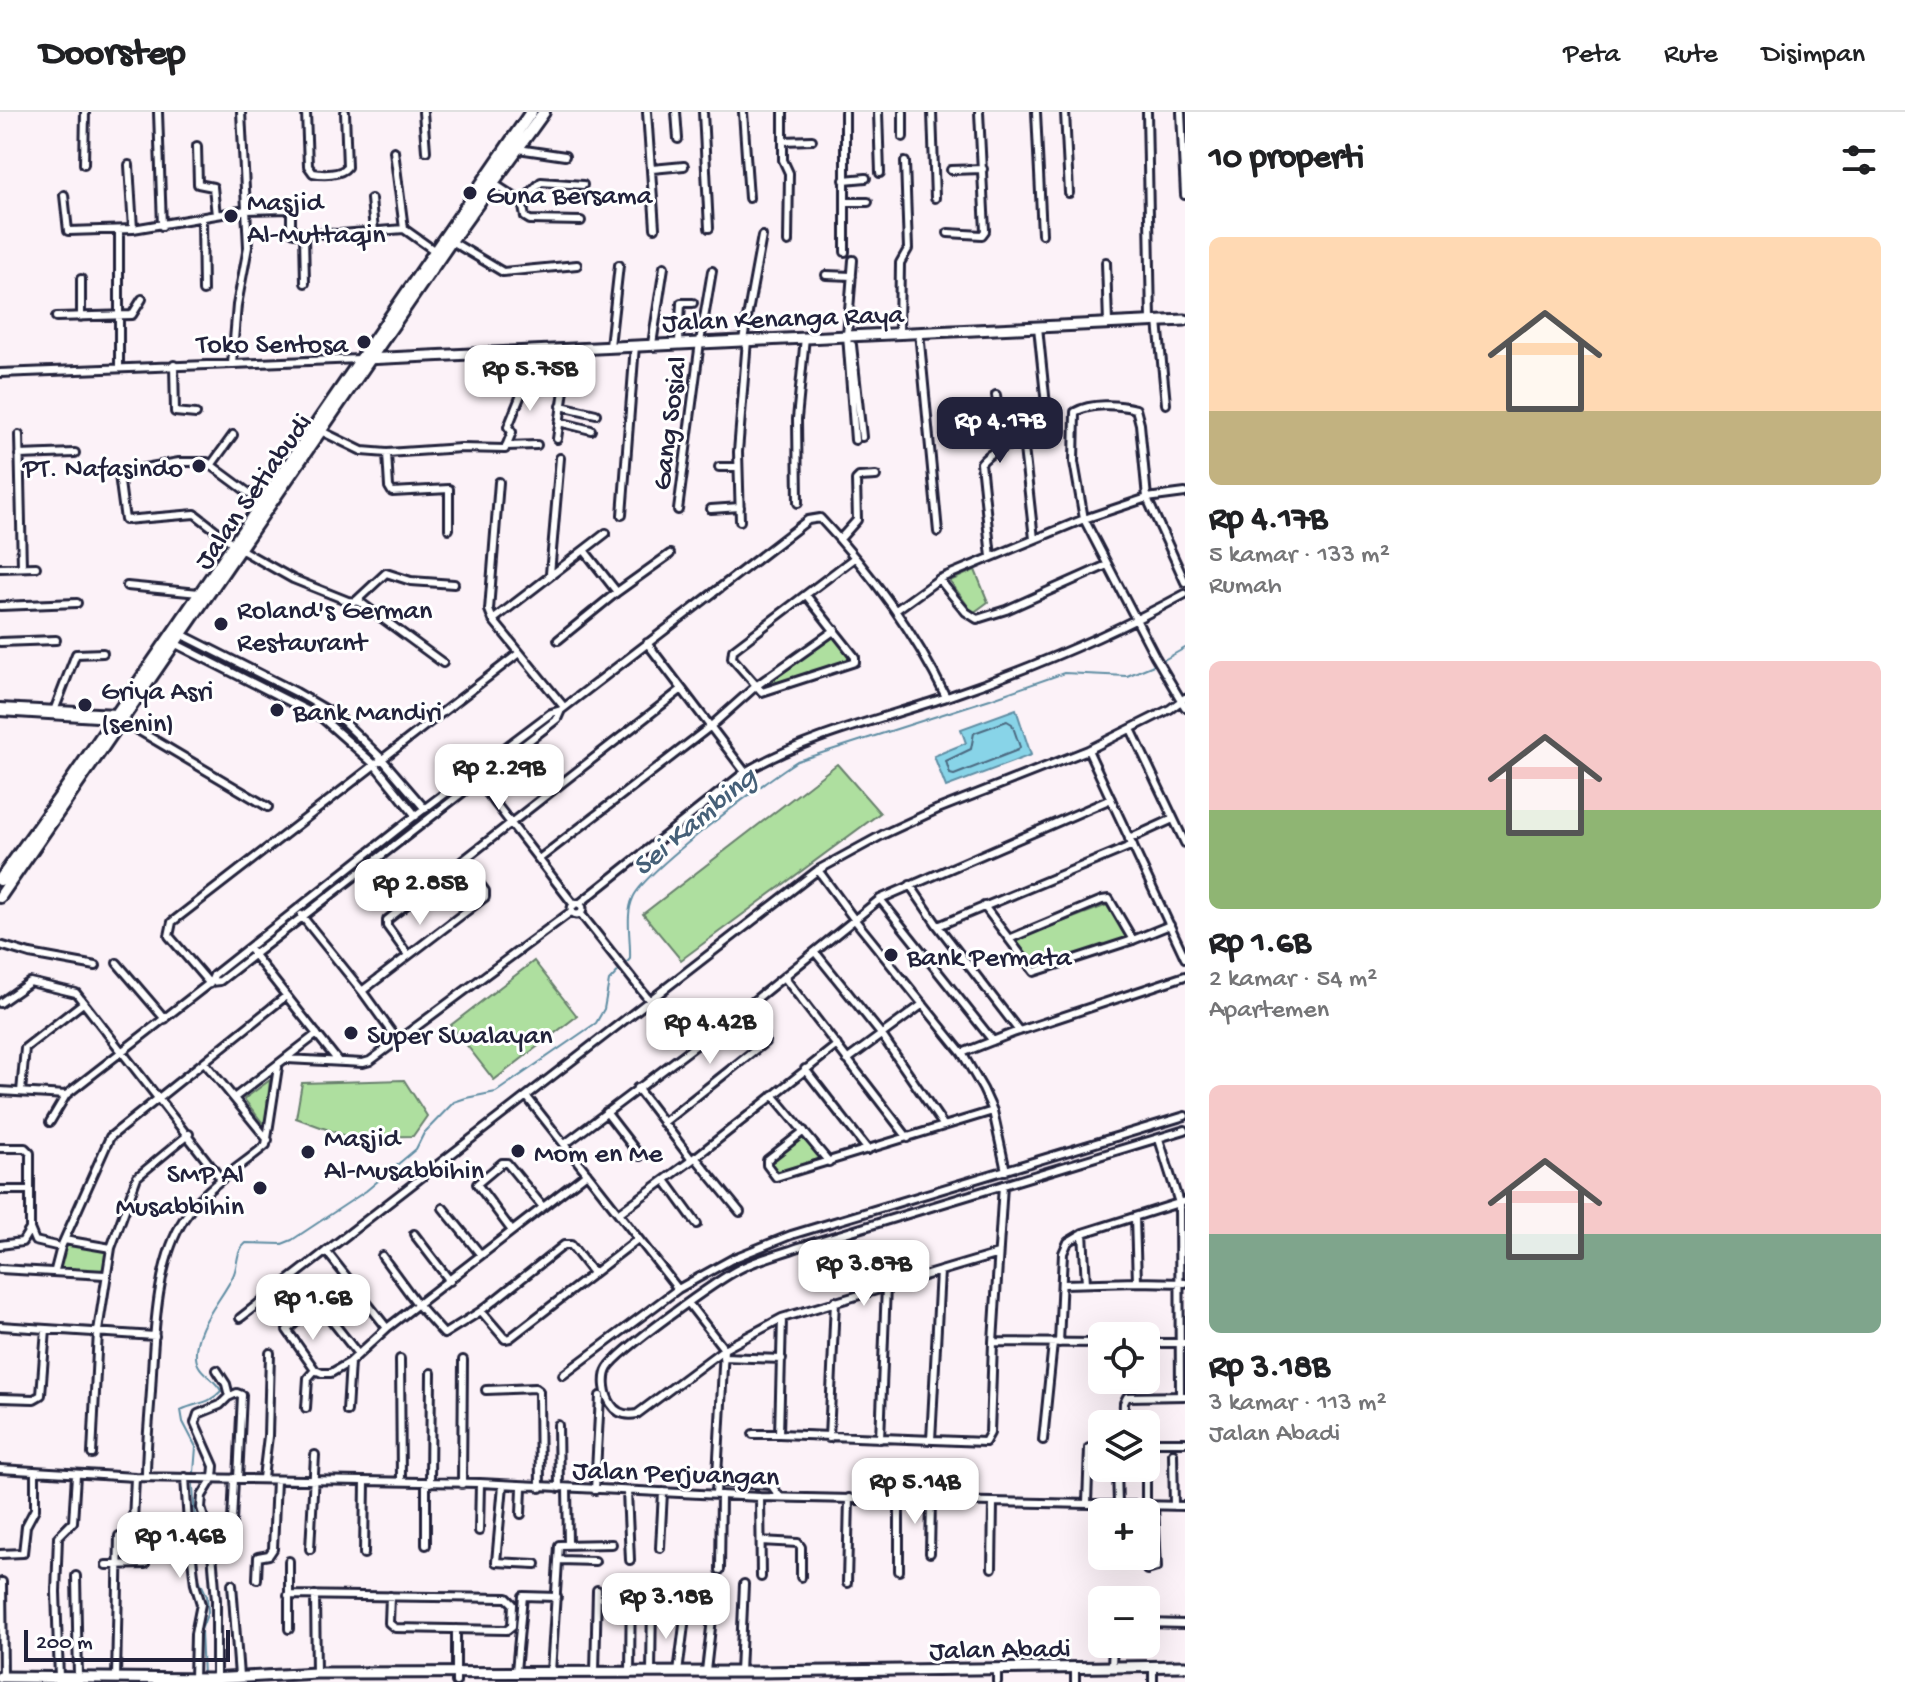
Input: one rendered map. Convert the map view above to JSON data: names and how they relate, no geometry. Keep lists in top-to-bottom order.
{
  "streets": {
    "main road": ["Jalan Setiabudi"],
    "street": [
      "Jalan Kenanga Raya",
      "Gang Sosial",
      "Jalan Perjuangan",
      "Jalan Abadi"
    ]
  },
  "crossings": [
    ["Jalan Kenanga Raya", "Gang Sosial"],
    ["Jalan Kenanga Raya", "Jalan Setiabudi"]
  ],
  "water": ["Sei Kambing"],
  "places": [
    "Guna Bersama",
    "Masjid Al-Muttaqin",
    "Toko Sentosa",
    "PT. Nafasindo",
    "Roland's German Restaurant",
    "Griya Asri (senin)",
    "Bank Mandiri",
    "Bank Permata",
    "Super Swalayan",
    "Mom en Me",
    "Masjid Al-Musabbihin",
    "SMP Al Musabbihin"
  ],
  "scale_bar": "200 m",
  "page": {
    "header": "Doorstep",
    "nav": ["Peta", "Rute", "Disimpan"],
    "heading": "10 properti",
    "list": [
      {
        "name": "Rp 4.17B",
        "note": "5 kamar · 133 m² · Rumah"
      },
      {
        "name": "Rp 1.6B",
        "note": "2 kamar · 54 m² · Apartemen"
      },
      {
        "name": "Rp 3.18B",
        "note": "3 kamar · 113 m² · Jalan Abadi"
      }
    ],
    "price": [
      "Rp 5.75B",
      "Rp 4.17B",
      "Rp 2.29B",
      "Rp 2.85B",
      "Rp 4.42B",
      "Rp 3.87B",
      "Rp 1.6B",
      "Rp 5.14B",
      "Rp 1.46B",
      "Rp 3.18B"
    ],
    "map_buttons": ["+", "−"],
    "scale": "200 m"
  }
}
